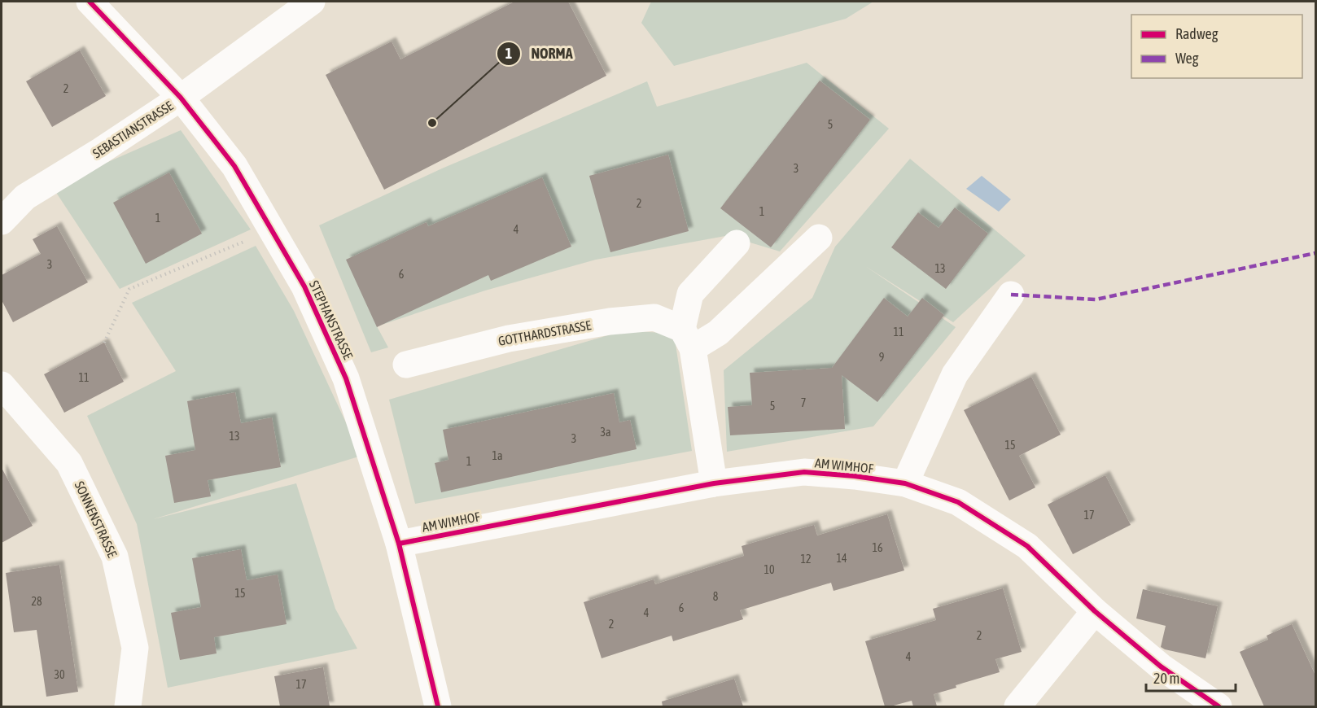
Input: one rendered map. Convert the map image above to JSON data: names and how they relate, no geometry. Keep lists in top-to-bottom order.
{
  "streets": {
    "street": [
      "SEBASTIANSTRASSE",
      "STEPHANSTRASSE",
      "GOTTHARDSTRASSE",
      "AM WIMHOF",
      "SONNENSTRASSE"
    ]
  },
  "crossings": [
    ["SEBASTIANSTRASSE", "STEPHANSTRASSE"],
    ["STEPHANSTRASSE", "AM WIMHOF"]
  ],
  "places": ["NORMA"],
  "house_numbers": [
    "2",
    "5",
    "3",
    "2",
    "1",
    "1",
    "4",
    "3",
    "13",
    "6",
    "11",
    "9",
    "11",
    "7",
    "5",
    "3a",
    "13",
    "3",
    "15",
    "1a",
    "1",
    "17",
    "16",
    "14",
    "12",
    "10",
    "15",
    "8",
    "28",
    "6",
    "4",
    "2",
    "2",
    "4",
    "30",
    "17"
  ],
  "legend": ["Radweg", "Weg"],
  "scale_bar": "20 m"
}
